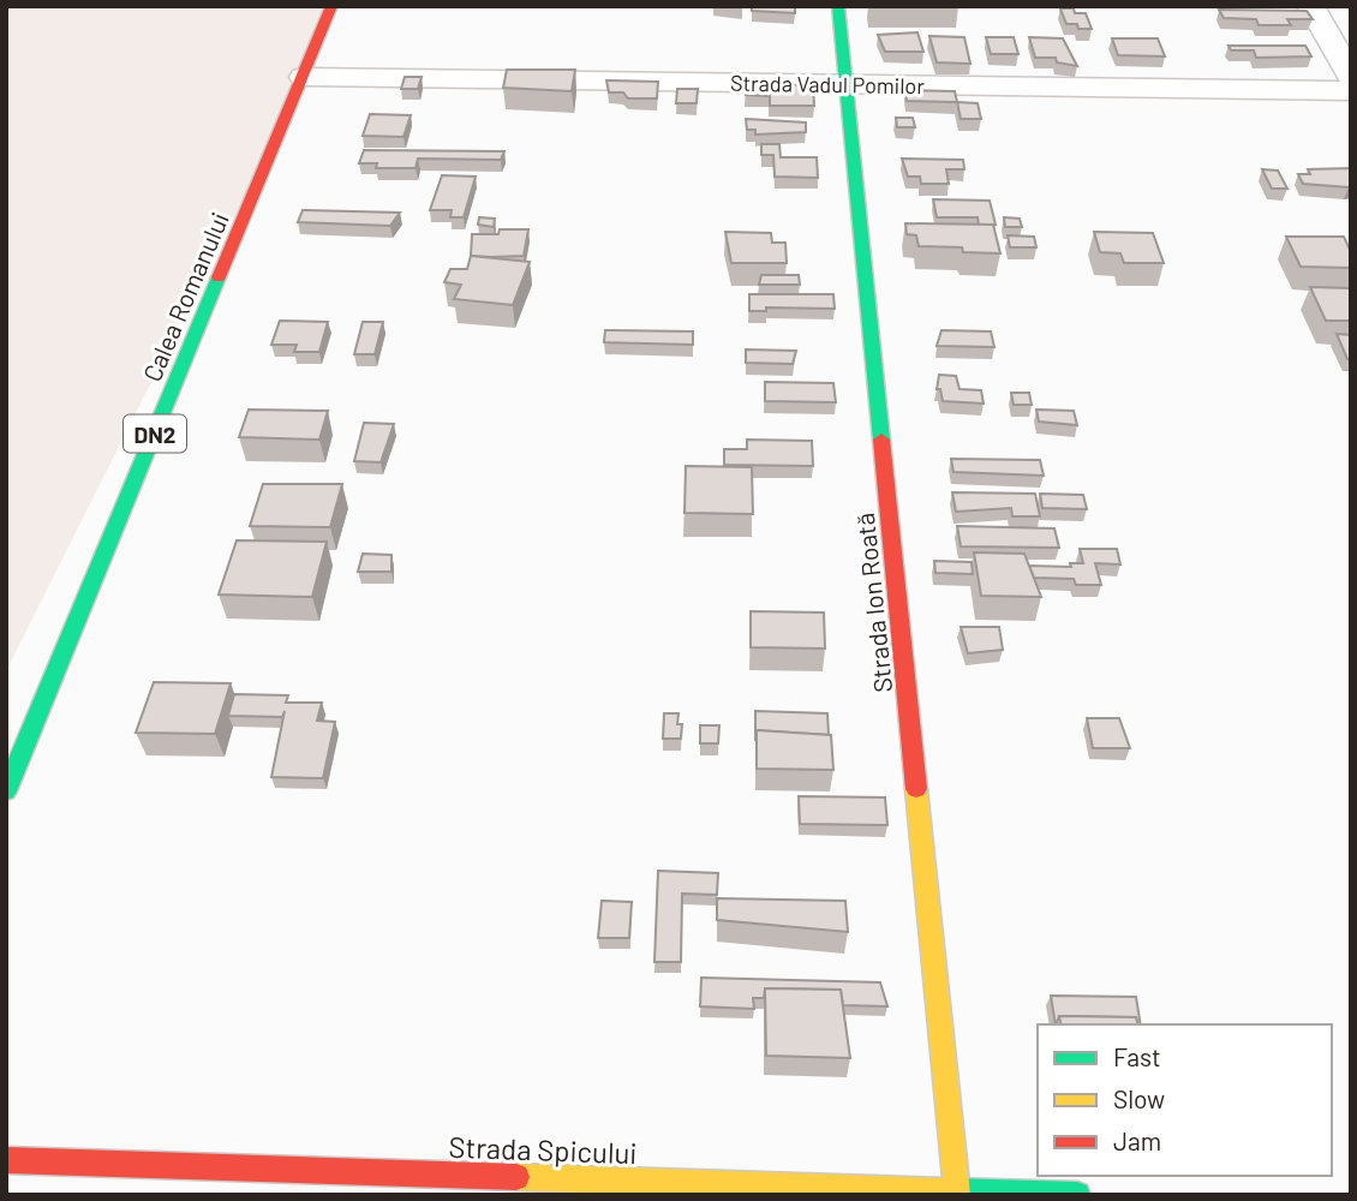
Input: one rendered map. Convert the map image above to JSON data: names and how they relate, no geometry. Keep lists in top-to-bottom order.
{
  "streets": {
    "street": [
      "Strada Vadul Pomilor",
      "Calea Romanului",
      "DN2",
      "Strada Ion Roată",
      "Strada Spicului"
    ]
  },
  "crossings": [
    ["Strada Vadul Pomilor", "Calea Romanului"],
    ["Strada Vadul Pomilor", "Strada Ion Roată"],
    ["Strada Ion Roată", "Strada Spicului"]
  ],
  "legend": ["Fast", "Slow", "Jam"]
}
